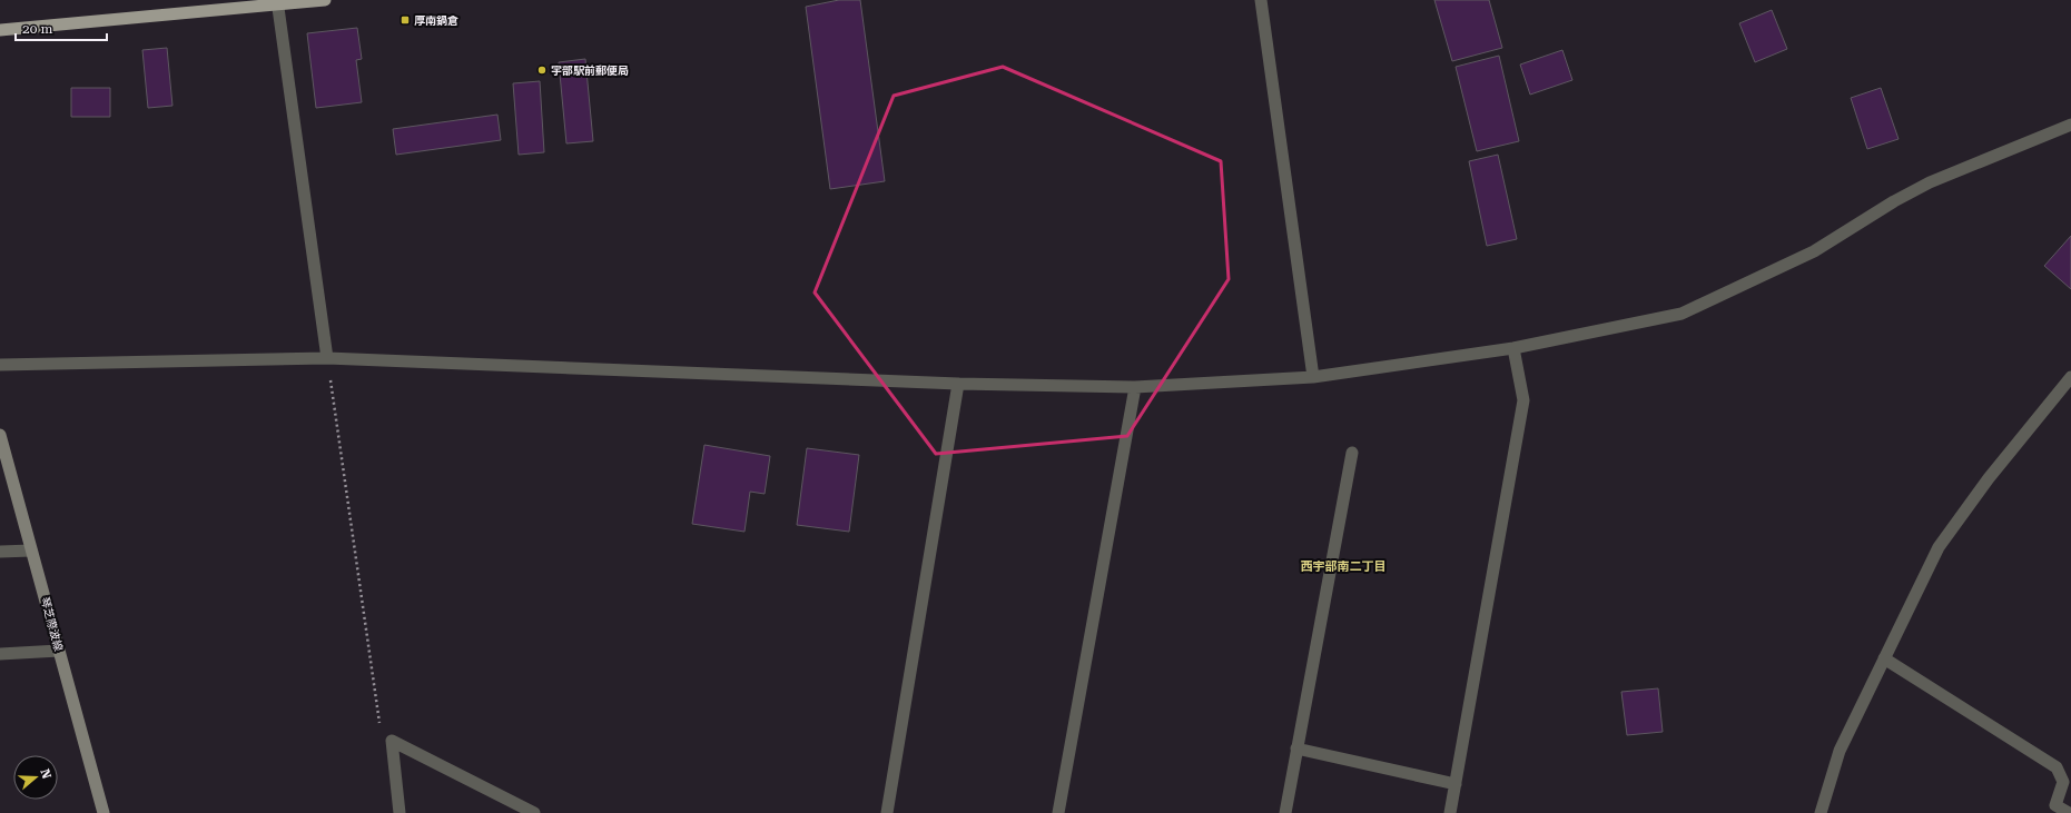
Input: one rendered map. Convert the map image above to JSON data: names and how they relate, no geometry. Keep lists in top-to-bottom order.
{
  "streets": {
    "main road": ["琴芝際波線"]
  },
  "districts": ["西宇部南二丁目"],
  "places": {
    "transit": ["厚南鍋倉"],
    "other": ["宇部駅前郵便局"]
  },
  "scale_bar": "20 m",
  "north": "right"
}
